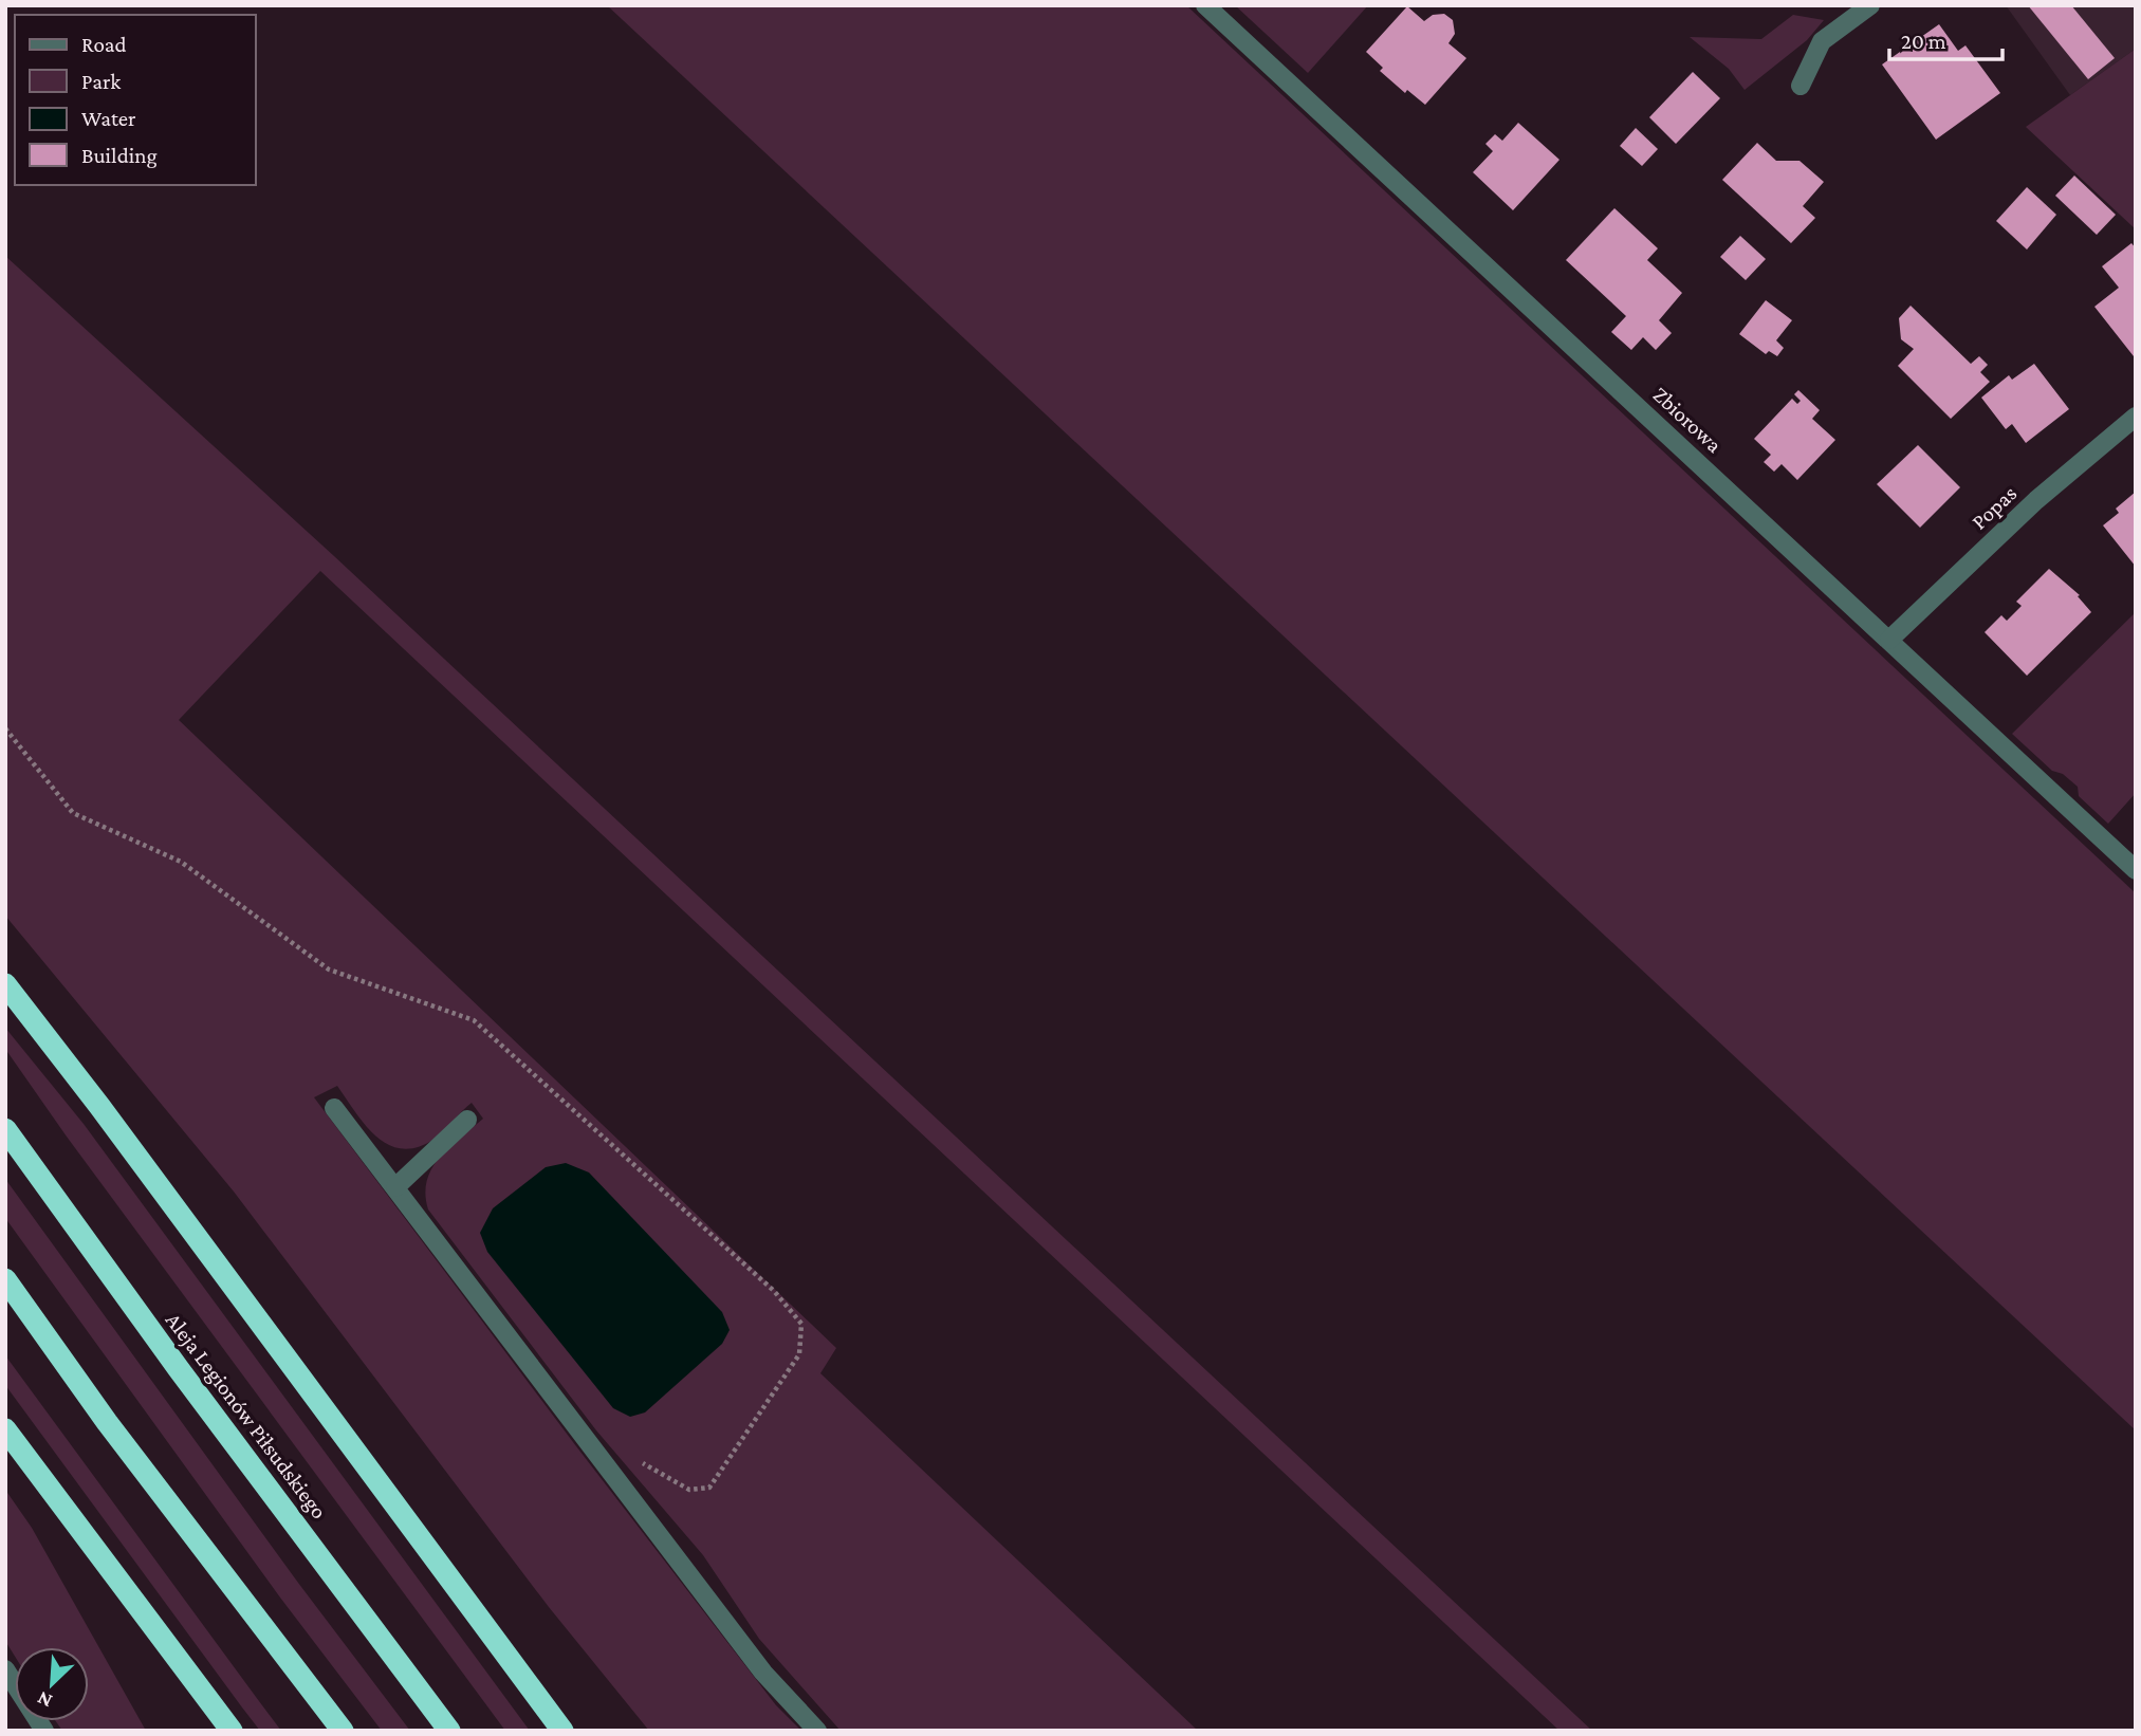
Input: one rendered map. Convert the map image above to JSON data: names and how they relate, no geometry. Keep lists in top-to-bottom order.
{
  "streets": {
    "highway": ["Aleja Legionów Piłsudskiego"],
    "street": ["Zbiorowa", "Popas"]
  },
  "crossings": [
    ["Zbiorowa", "Popas"]
  ],
  "legend": [
    "Road",
    "Park",
    "Water",
    "Building"
  ],
  "scale_bar": "20 m",
  "north": "bottom left"
}
